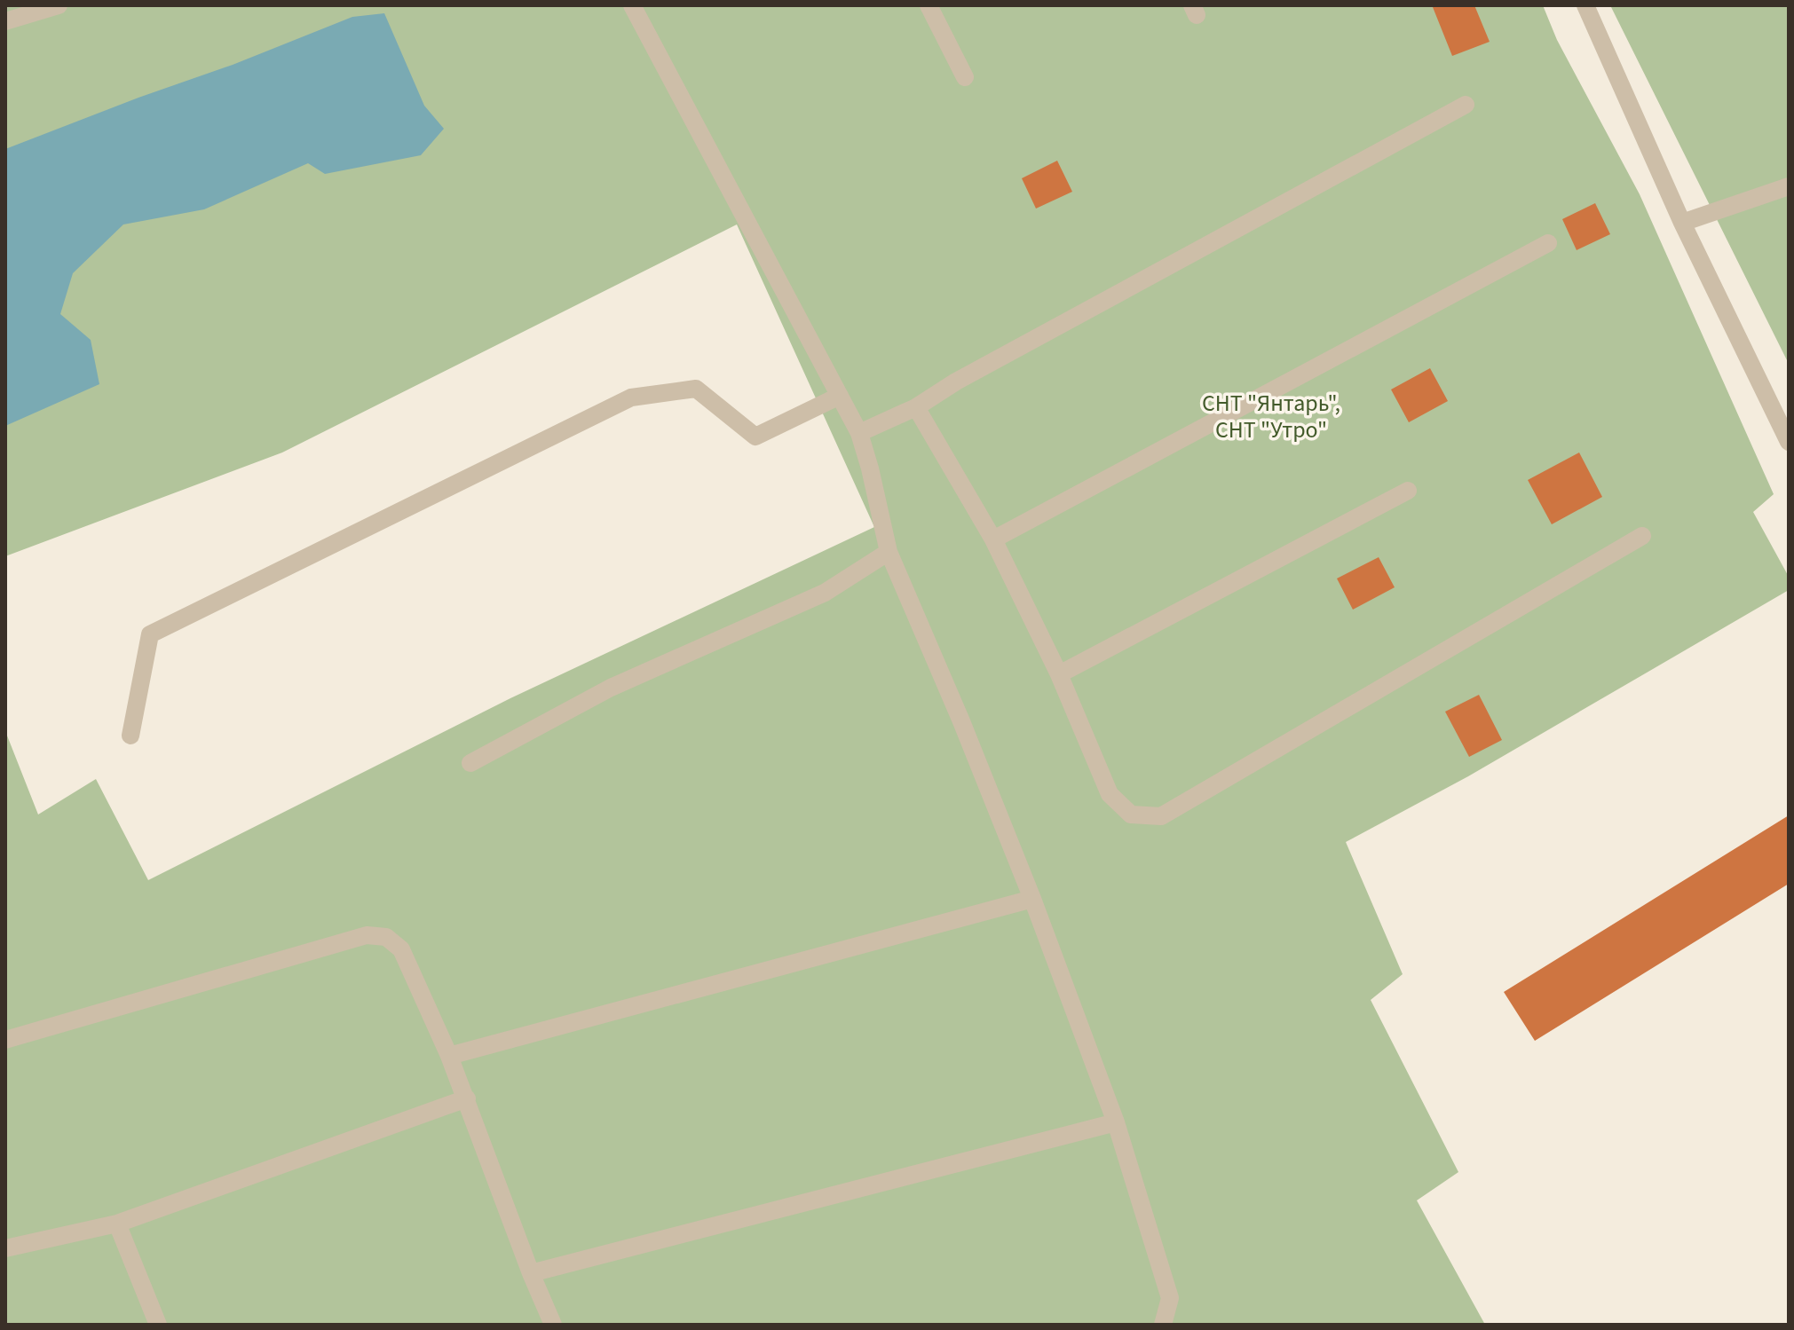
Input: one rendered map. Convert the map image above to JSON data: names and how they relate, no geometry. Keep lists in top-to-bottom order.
{
  "parks": ["СНТ \"Янтарь\", СНТ \"Утро\""]
}
